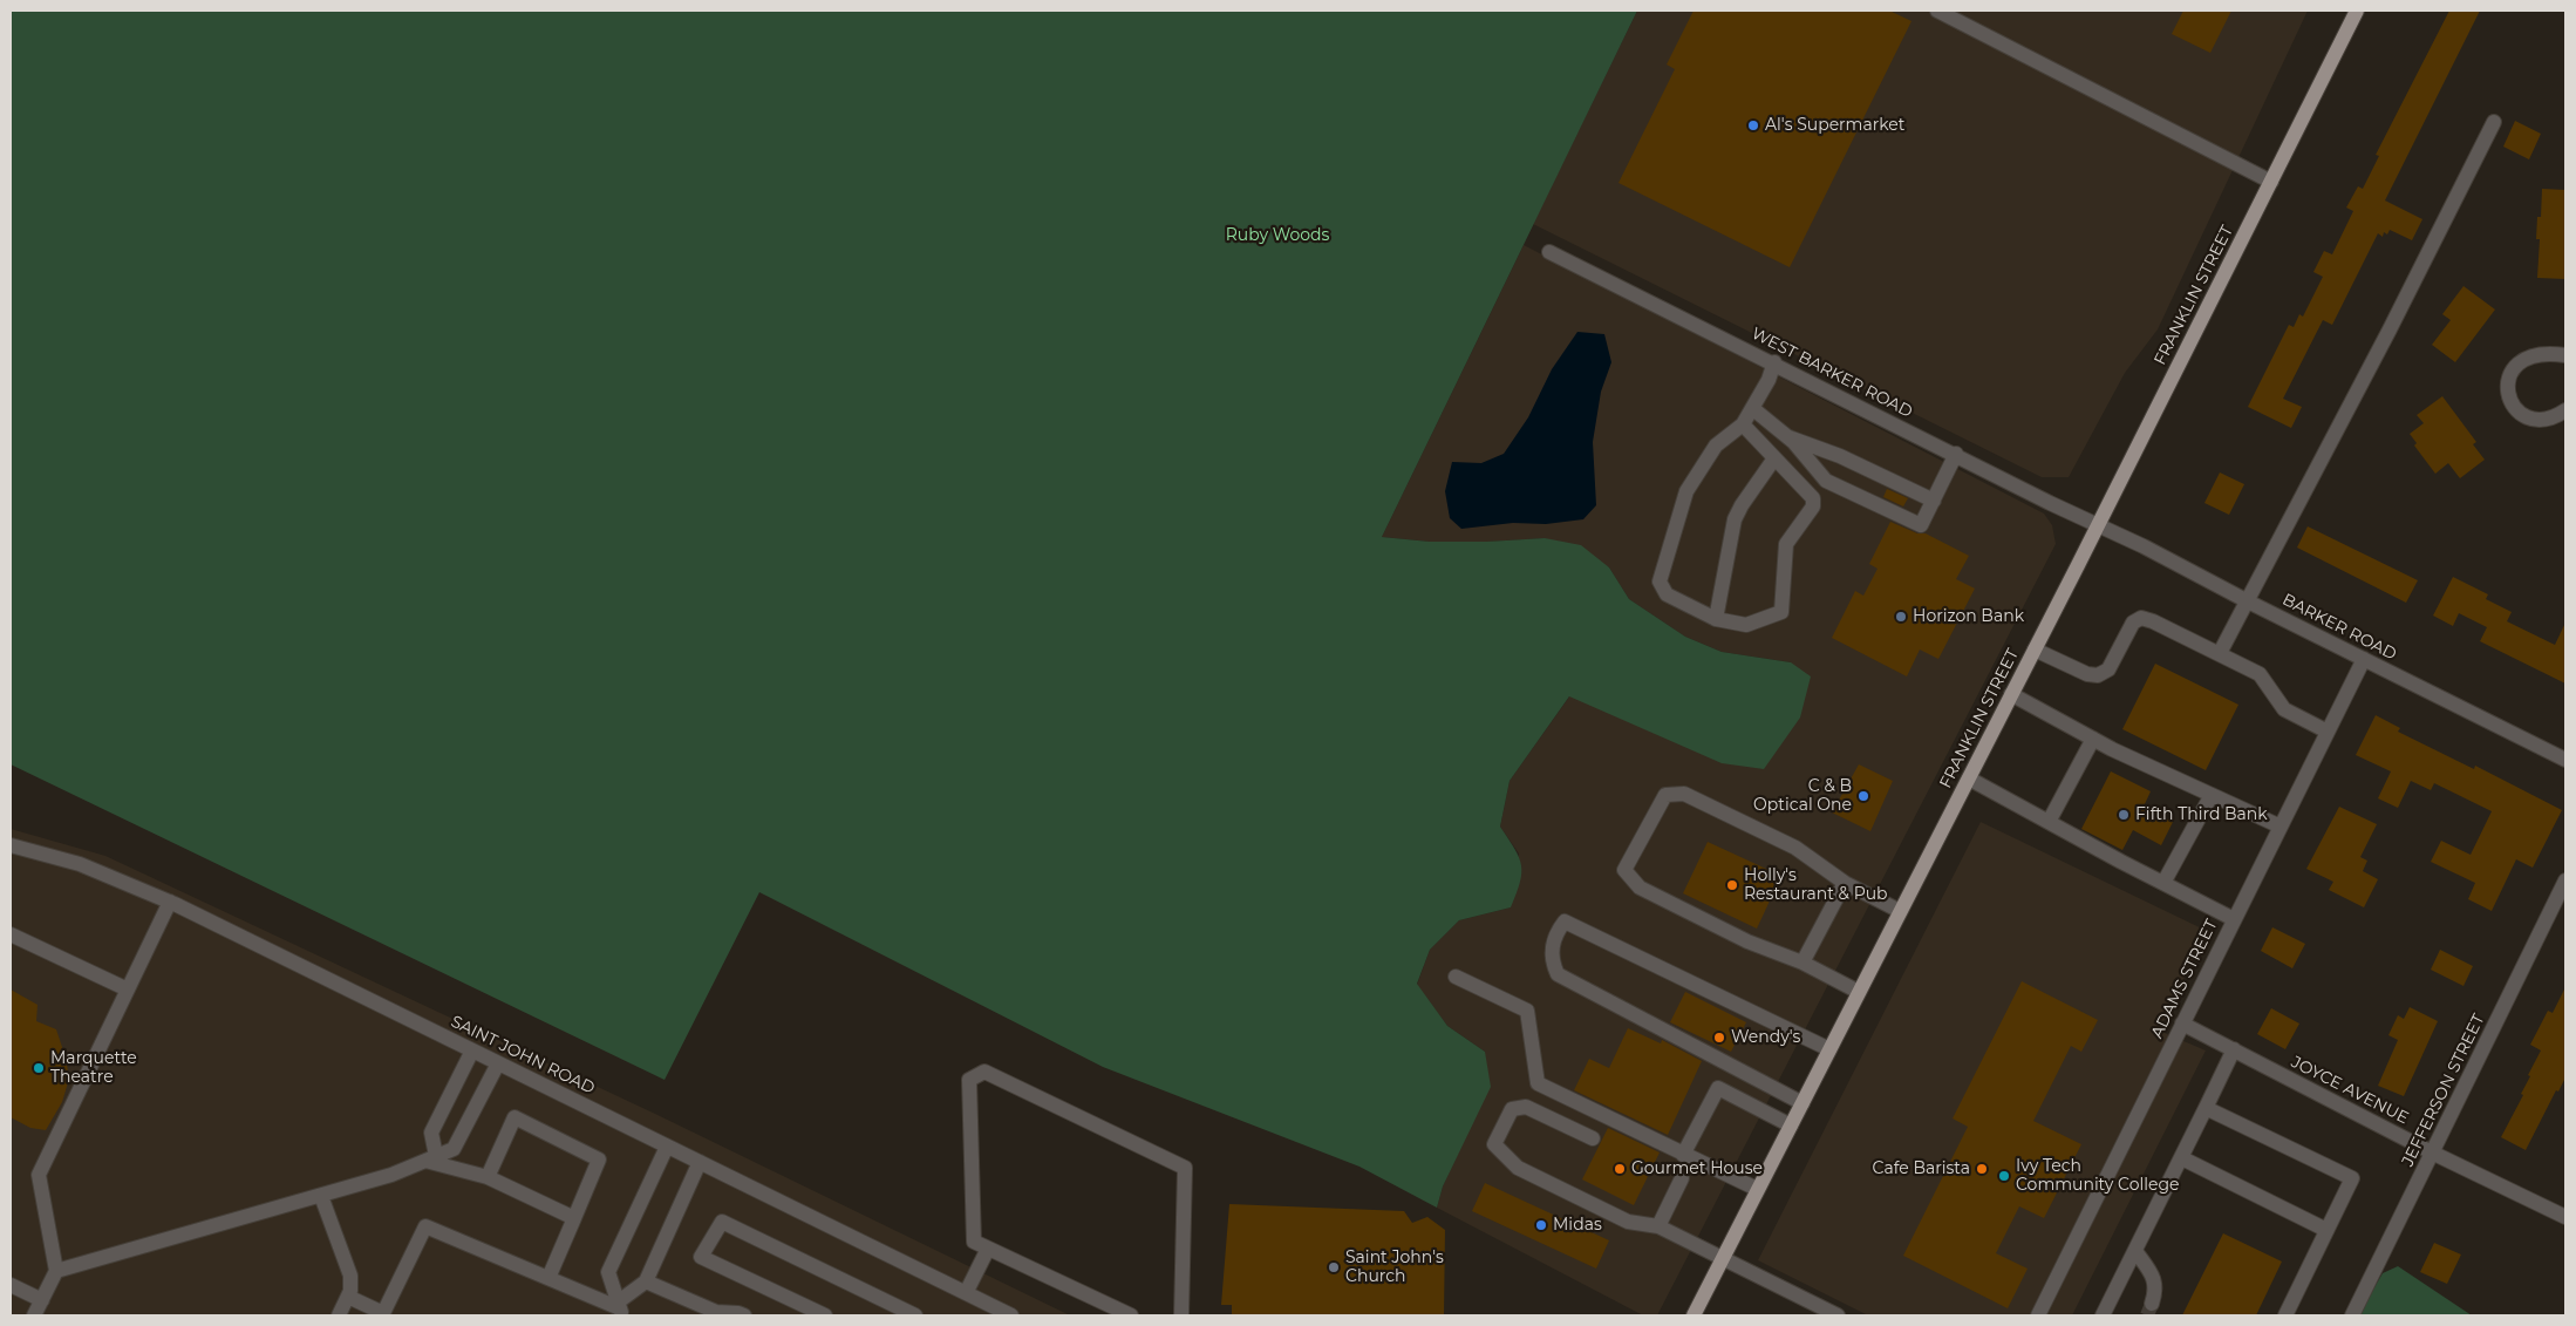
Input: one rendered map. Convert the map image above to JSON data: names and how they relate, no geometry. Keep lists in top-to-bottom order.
{
  "streets": {
    "main road": ["FRANKLIN STREET"],
    "street": [
      "WEST BARKER ROAD",
      "BARKER ROAD",
      "ADAMS STREET",
      "SAINT JOHN ROAD",
      "JOYCE AVENUE",
      "JEFFERSON STREET"
    ]
  },
  "crossings": [
    ["FRANKLIN STREET", "WEST BARKER ROAD"],
    ["FRANKLIN STREET", "BARKER ROAD"],
    ["WEST BARKER ROAD", "BARKER ROAD"],
    ["BARKER ROAD", "ADAMS STREET"],
    ["ADAMS STREET", "JOYCE AVENUE"],
    ["JOYCE AVENUE", "JEFFERSON STREET"]
  ],
  "parks": ["Ruby Woods"],
  "places": [
    "Al's Supermarket",
    "Horizon Bank",
    "C & B Optical One",
    "Fifth Third Bank",
    "Holly's Restaurant & Pub",
    "Wendy's",
    "Marquette Theatre",
    "Gourmet House",
    "Cafe Barista",
    "Ivy Tech Community College",
    "Midas",
    "Saint John's Church"
  ]
}
